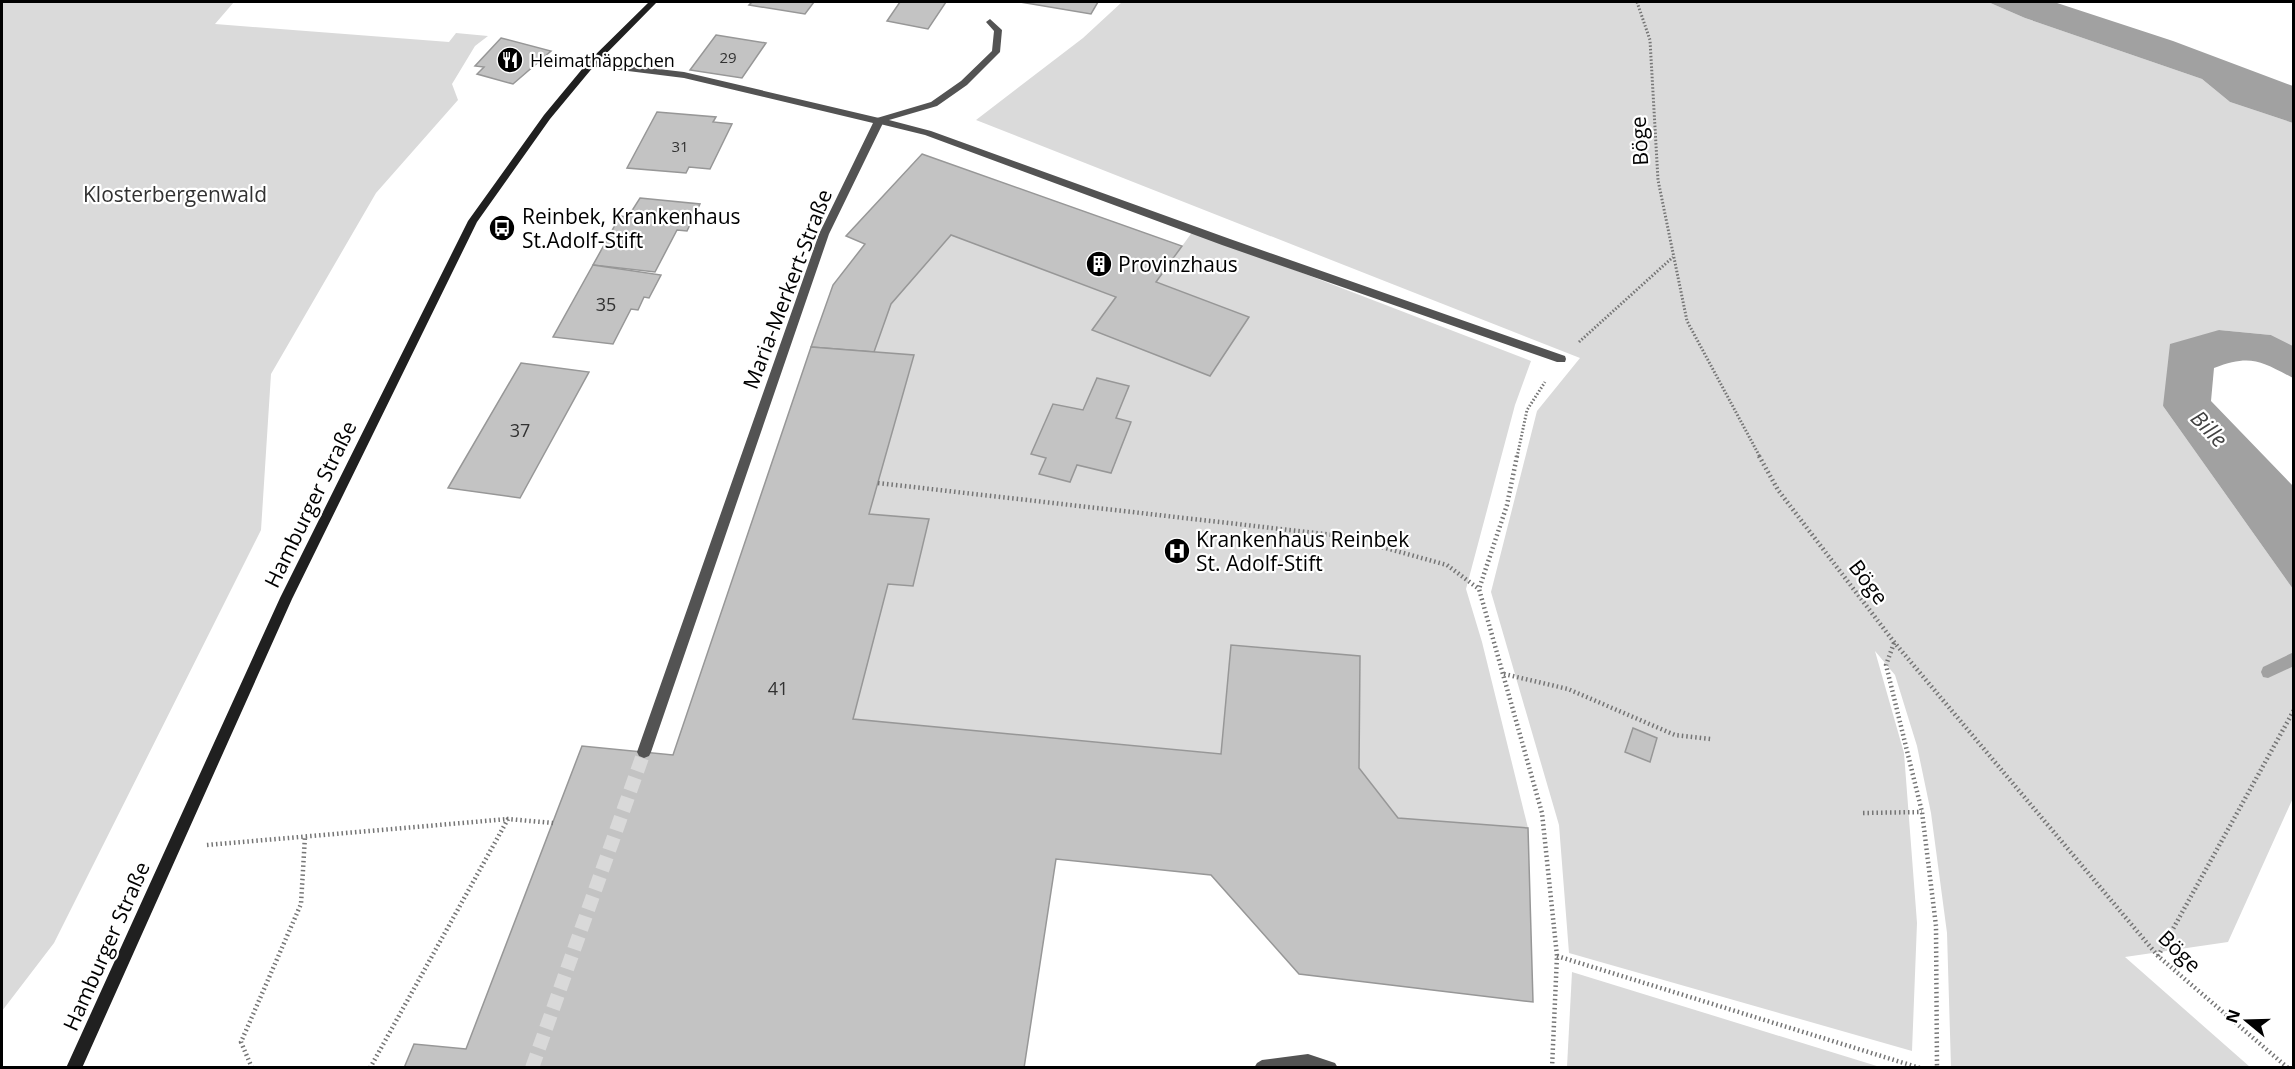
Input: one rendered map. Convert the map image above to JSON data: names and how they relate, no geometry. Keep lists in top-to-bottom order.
{
  "streets": {
    "main road": ["Hamburger Straße"],
    "street": ["Maria-Merkert-Straße"],
    "path": ["Böge"]
  },
  "water": ["Bille"],
  "parks": ["Klosterbergenwald"],
  "places": {
    "restaurant": ["Heimathäppchen"],
    "bus stop": ["Reinbek, Krankenhaus St.Adolf-Stift"],
    "building": ["Provinzhaus"],
    "hospital": ["Krankenhaus Reinbek St. Adolf-Stift"]
  },
  "house_numbers": [
    "29",
    "31",
    "35",
    "37",
    "41"
  ],
  "north": "left"
}
